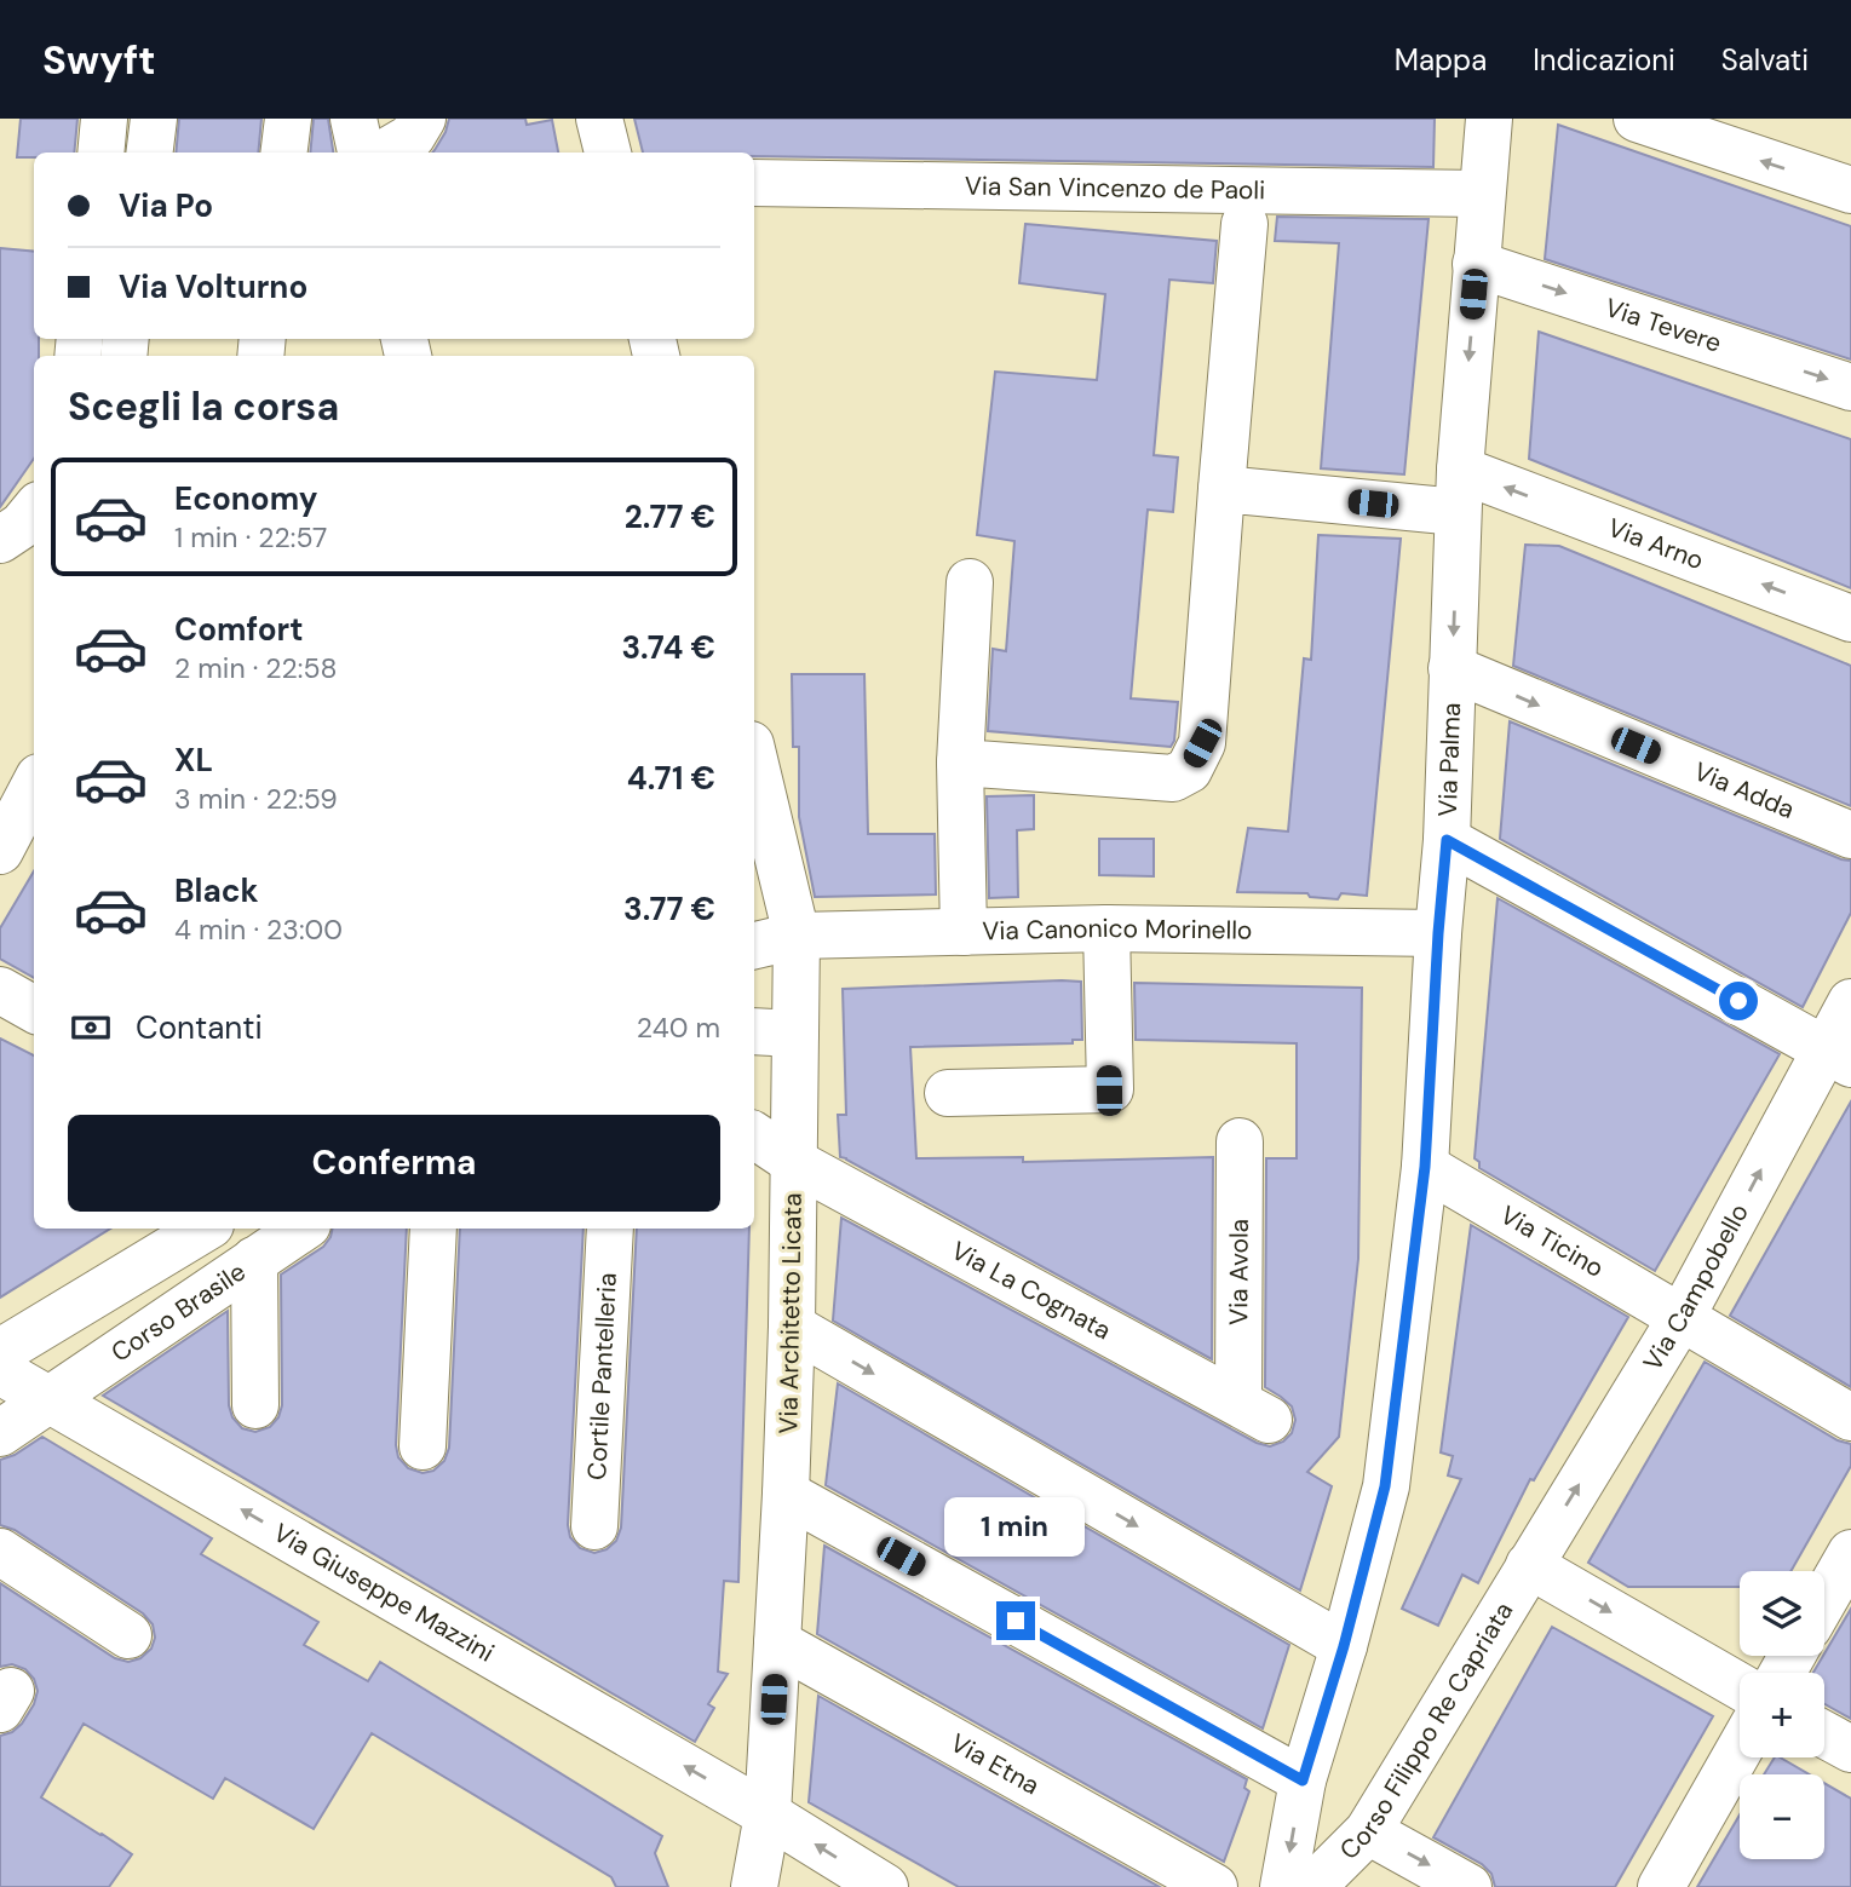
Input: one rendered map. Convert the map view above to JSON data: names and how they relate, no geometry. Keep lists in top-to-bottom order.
{
  "streets": {
    "street": [
      "Via San Vincenzo de Paoli",
      "Via Tevere",
      "Via Arno",
      "Via Palma",
      "Via Adda",
      "Via Canonico Morinello",
      "Via Ticino",
      "Via Avola",
      "Via Campobello",
      "Via La Cognata",
      "Corso Brasile",
      "Via Architetto Licata",
      "Cortile Pantelleria",
      "Via Giuseppe Mazzini",
      "Corso Filippo Re Capriata",
      "Via Etna"
    ]
  },
  "crossings": [
    ["Via San Vincenzo de Paoli", "Via Palma"],
    ["Via Tevere", "Via Palma"],
    ["Via Arno", "Via Palma"],
    ["Via Palma", "Via Adda"],
    ["Via Palma", "Via Canonico Morinello"],
    ["Via Palma", "Via Ticino"],
    ["Via Palma", "Corso Filippo Re Capriata"],
    ["Via Canonico Morinello", "Via Architetto Licata"],
    ["Via Ticino", "Via Campobello"],
    ["Via Avola", "Via La Cognata"],
    ["Via Campobello", "Corso Filippo Re Capriata"],
    ["Via La Cognata", "Via Architetto Licata"],
    ["Corso Brasile", "Via Giuseppe Mazzini"],
    ["Via Architetto Licata", "Via Giuseppe Mazzini"],
    ["Via Architetto Licata", "Via Etna"]
  ],
  "one_way": ["Via Campobello"],
  "page": {
    "header": "Swyft",
    "nav": ["Mappa", "Indicazioni", "Salvati"],
    "banner": ["Via Po", "Via Volturno"],
    "heading": "Scegli la corsa",
    "list": [
      {
        "name": "Economy",
        "note": "1 min · 22:57",
        "value": "2.77 €"
      },
      {
        "name": "Comfort",
        "note": "2 min · 22:58",
        "value": "3.74 €"
      },
      {
        "name": "XL",
        "note": "3 min · 22:59",
        "value": "4.71 €"
      },
      {
        "name": "Black",
        "note": "4 min · 23:00",
        "value": "3.77 €"
      }
    ],
    "pay": ["Contanti", "240 m"],
    "buttons": "Conferma",
    "bubble": "1 min",
    "map_buttons": ["+", "−"]
  }
}
